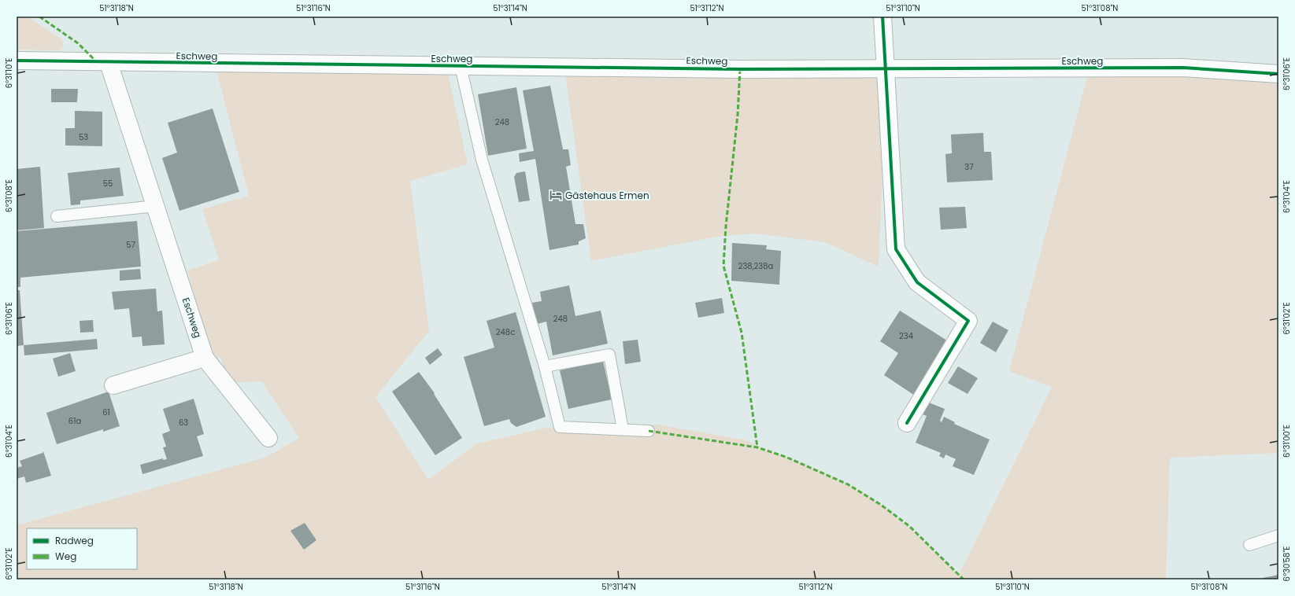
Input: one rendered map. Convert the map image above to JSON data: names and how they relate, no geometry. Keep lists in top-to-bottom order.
{
  "streets": {
    "street": ["Eschweg"]
  },
  "places": {
    "hotel": ["Gästehaus Ermen"]
  },
  "house_numbers": [
    "248",
    "53",
    "37",
    "55",
    "57",
    "238,238a",
    "248",
    "248c",
    "234",
    "61",
    "61a",
    "63"
  ],
  "legend": ["Radweg", "Weg"],
  "coordinates": [
    "51°31'18\"N",
    "51°31'16\"N",
    "51°31'14\"N",
    "51°31'12\"N",
    "51°31'10\"N",
    "51°31'08\"N",
    "6°31'10\"E",
    "6°31'06\"E",
    "6°31'08\"E",
    "6°31'04\"E",
    "6°31'02\"E",
    "6°31'00\"E",
    "6°30'58\"E"
  ]
}
